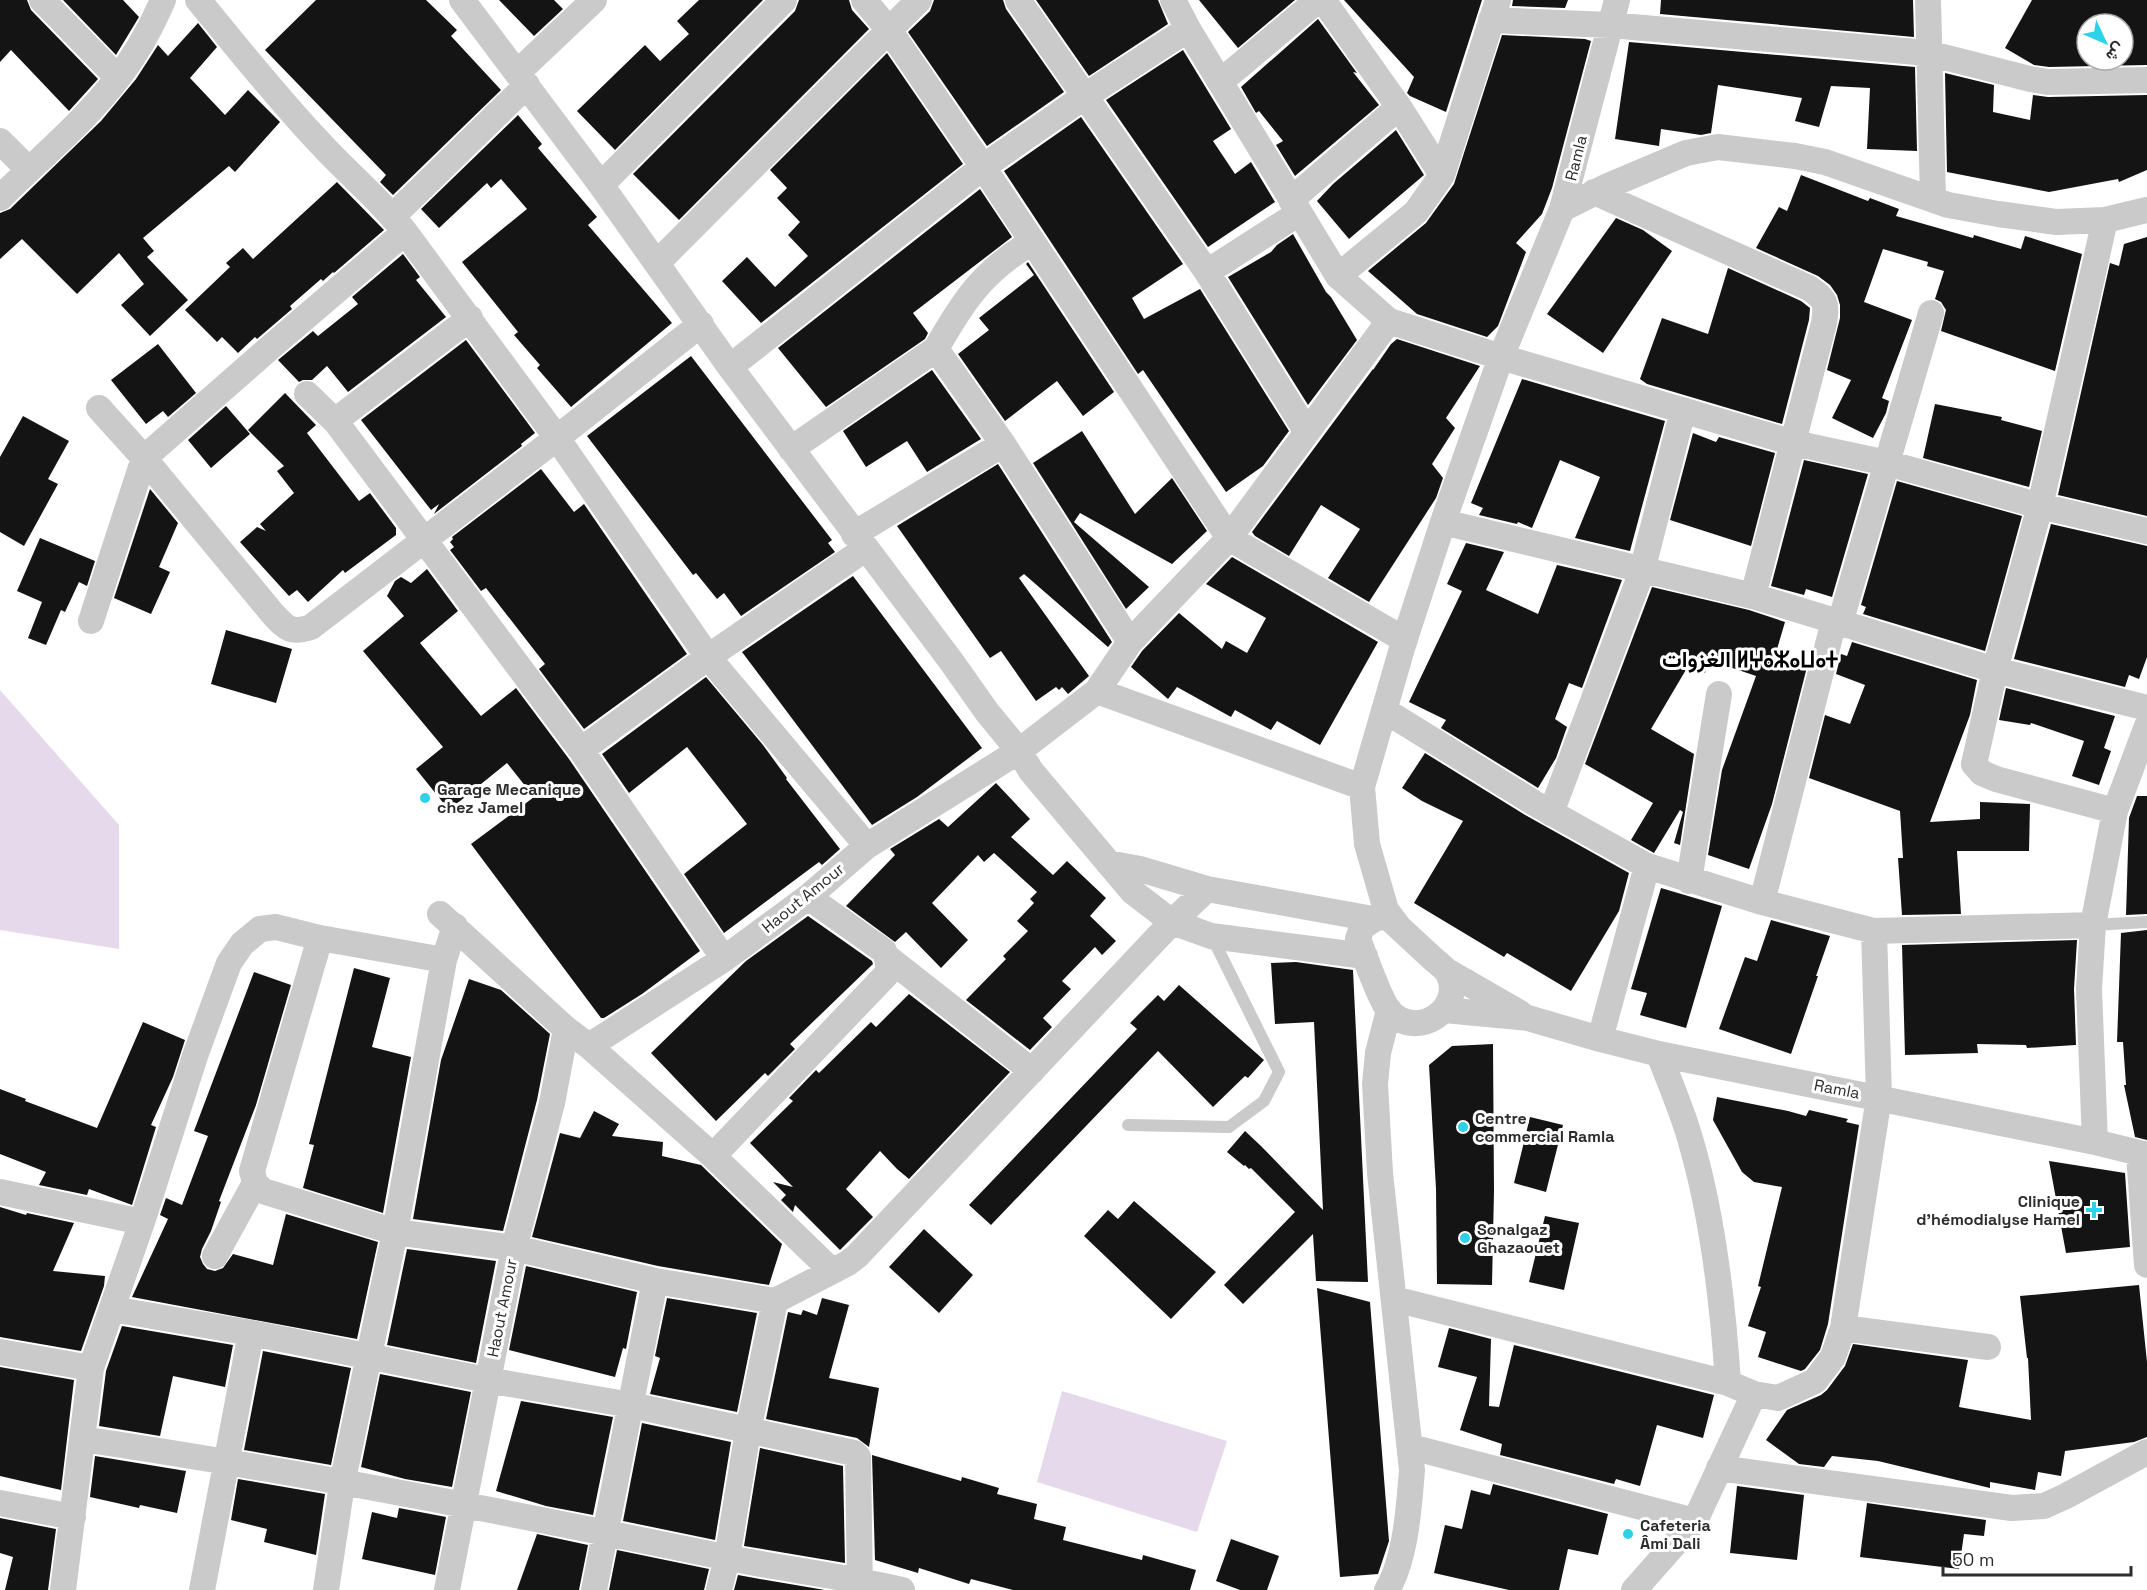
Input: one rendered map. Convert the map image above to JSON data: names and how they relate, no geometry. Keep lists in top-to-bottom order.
{
  "streets": {
    "street": ["Ramla", "Haout Amour"]
  },
  "districts": ["الغزوات ⵍⵖⴰⵣⴰⵡⴰⵜ"],
  "places": {
    "other": [
      "Garage Mecanique chez Jamel",
      "Centre commercial Ramla",
      "Sonalgaz Ghazaouet",
      "Cafeteria Âmi Dali"
    ],
    "health": ["Clinique d'hémodialyse Hamel"]
  },
  "scale_bar": "50 m",
  "north": "bottom right"
}
